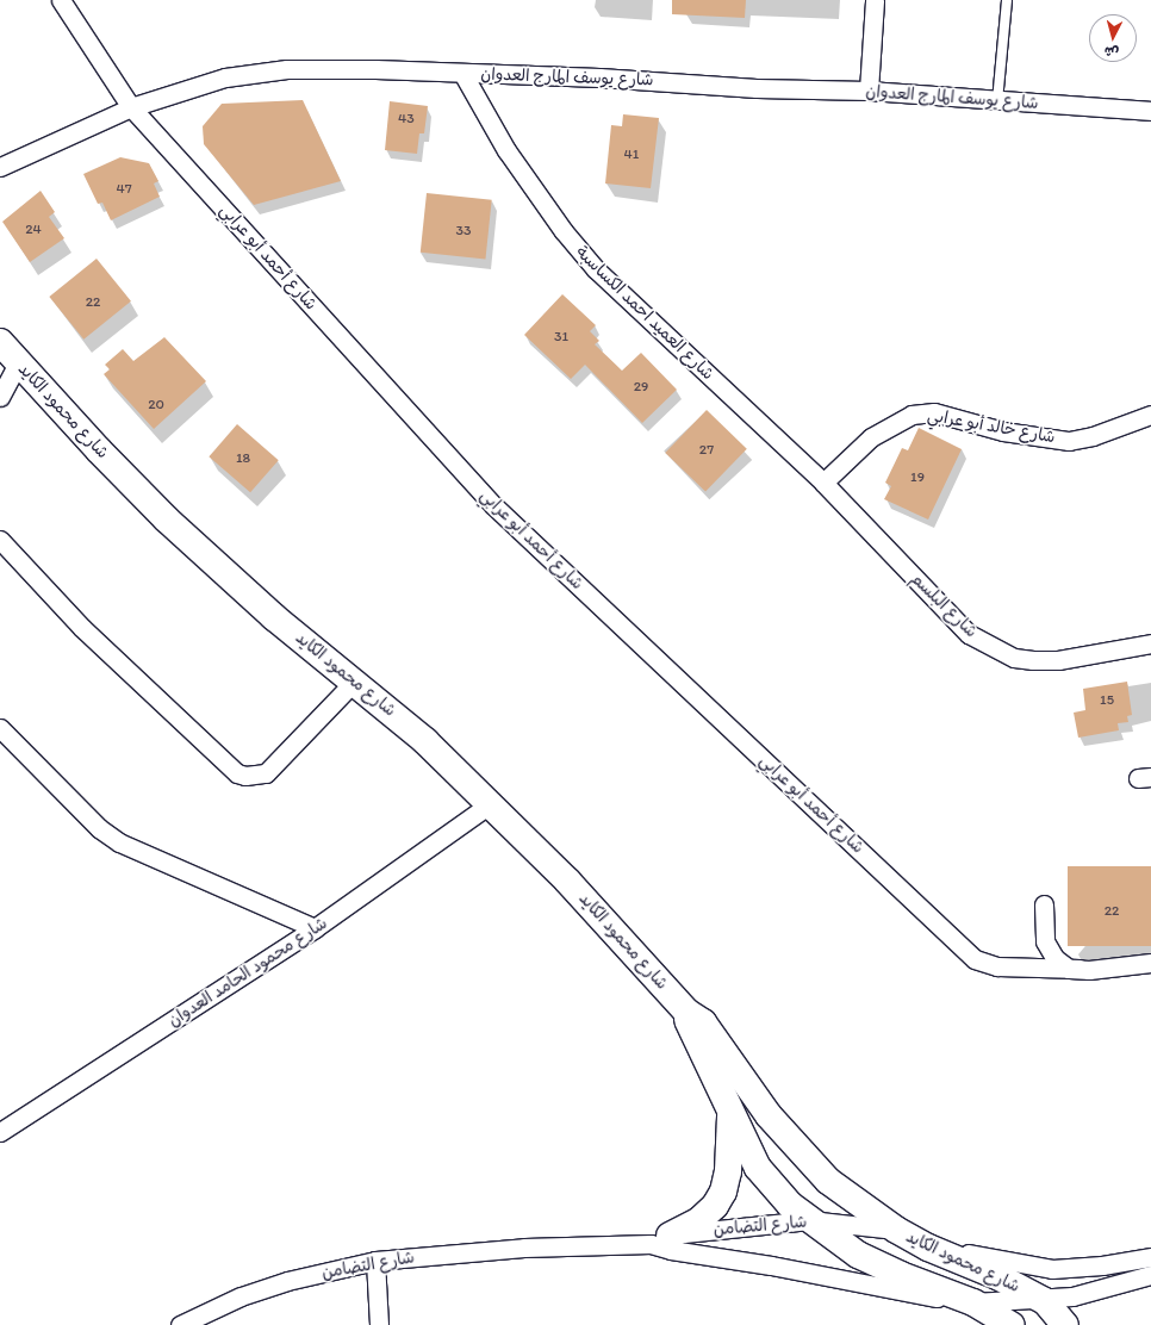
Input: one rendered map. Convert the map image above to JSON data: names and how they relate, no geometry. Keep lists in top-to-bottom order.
{
  "streets": {
    "street": [
      "شارع يوسف المارج العدوان",
      "شارع أحمد أبو عرابي",
      "شارع العميد احمد الكساسبة",
      "شارع محمود الكايد",
      "شارع خالد أبو عرابي",
      "شارع البلسم",
      "شارع محمود الحامد العدوان",
      "شارع التضامن"
    ]
  },
  "crossings": [
    ["شارع يوسف المارج العدوان", "شارع أحمد أبو عرابي"],
    ["شارع يوسف المارج العدوان", "شارع العميد احمد الكساسبة"],
    ["شارع العميد احمد الكساسبة", "شارع خالد أبو عرابي"],
    ["شارع العميد احمد الكساسبة", "شارع البلسم"],
    ["شارع محمود الكايد", "شارع محمود الحامد العدوان"],
    ["شارع محمود الكايد", "شارع التضامن"],
    ["شارع خالد أبو عرابي", "شارع البلسم"]
  ],
  "house_numbers": [
    "43",
    "41",
    "47",
    "24",
    "33",
    "22",
    "31",
    "29",
    "20",
    "27",
    "18",
    "19",
    "15",
    "22"
  ],
  "north": "bottom"
}
